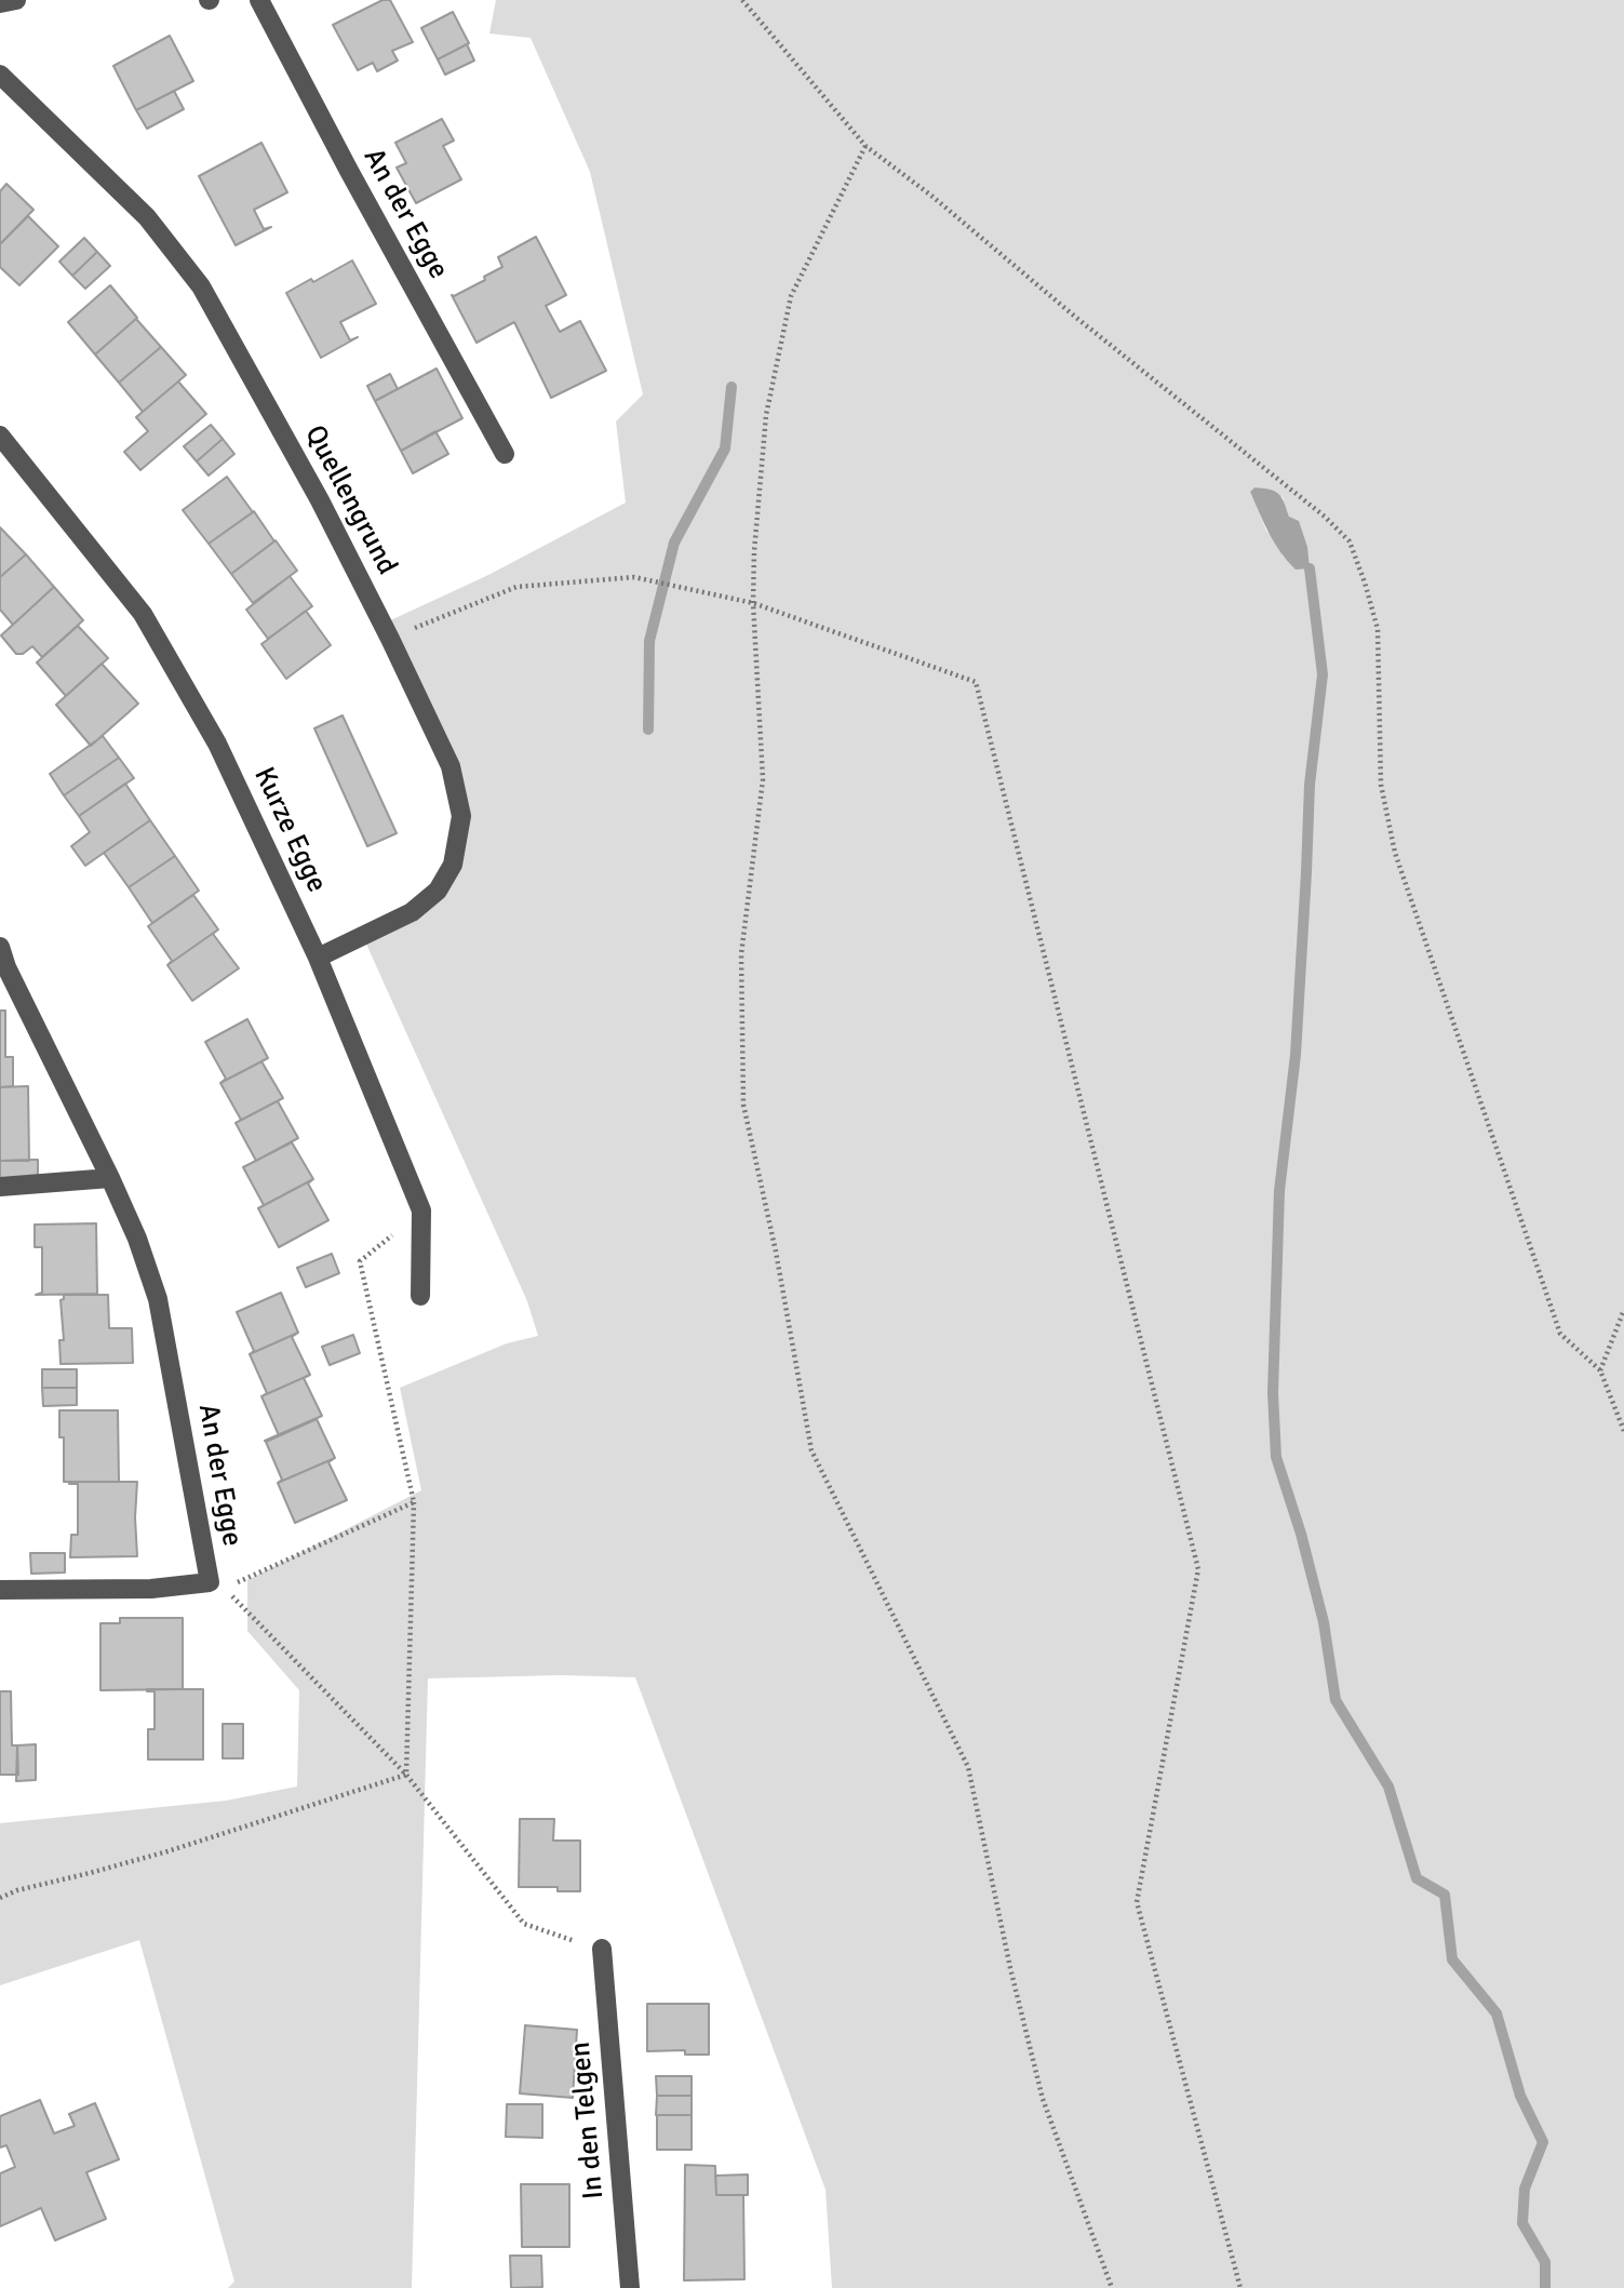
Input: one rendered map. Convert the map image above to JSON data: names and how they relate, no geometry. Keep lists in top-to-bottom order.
{
  "streets": {
    "street": [
      "An der Egge",
      "Quellengrund",
      "Kurze Egge",
      "In den Telgen"
    ]
  },
  "crossings": [
    ["Quellengrund", "Kurze Egge"]
  ]
}
